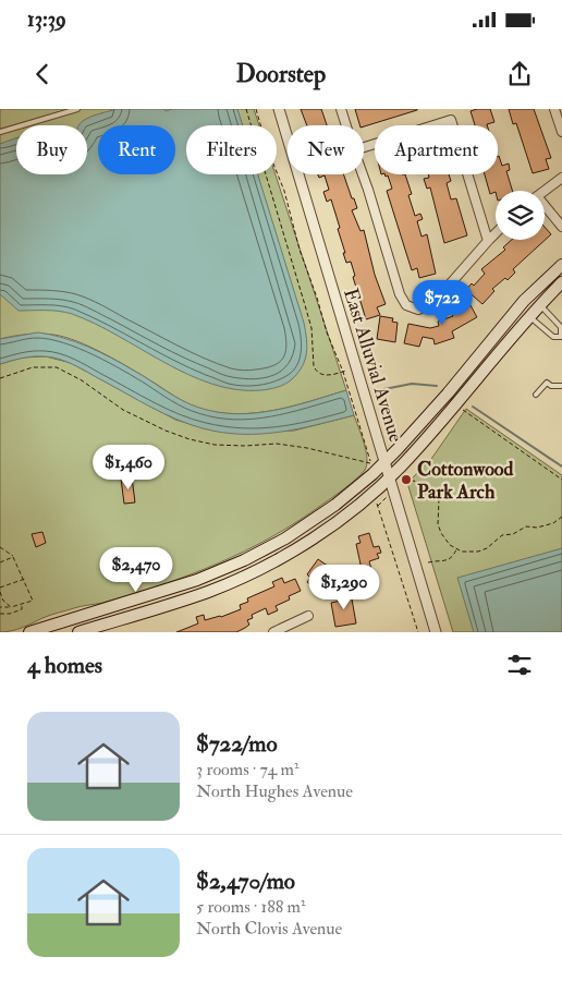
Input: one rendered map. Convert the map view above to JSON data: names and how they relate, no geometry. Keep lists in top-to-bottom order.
{
  "streets": {
    "street": ["East Alluvial Avenue"]
  },
  "places": ["Cottonwood Park Arch"],
  "page": {
    "status": "13:39",
    "header": "Doorstep",
    "chip": [
      "Buy",
      "Rent",
      "Filters",
      "New",
      "Apartment"
    ],
    "price": [
      "$722",
      "$1,460",
      "$2,470",
      "$1,290"
    ],
    "heading": "4 homes",
    "list": [
      {
        "name": "$722/mo",
        "note": "3 rooms · 74 m² · North Hughes Avenue"
      },
      {
        "name": "$2,470/mo",
        "note": "5 rooms · 188 m² · North Clovis Avenue"
      }
    ]
  }
}
